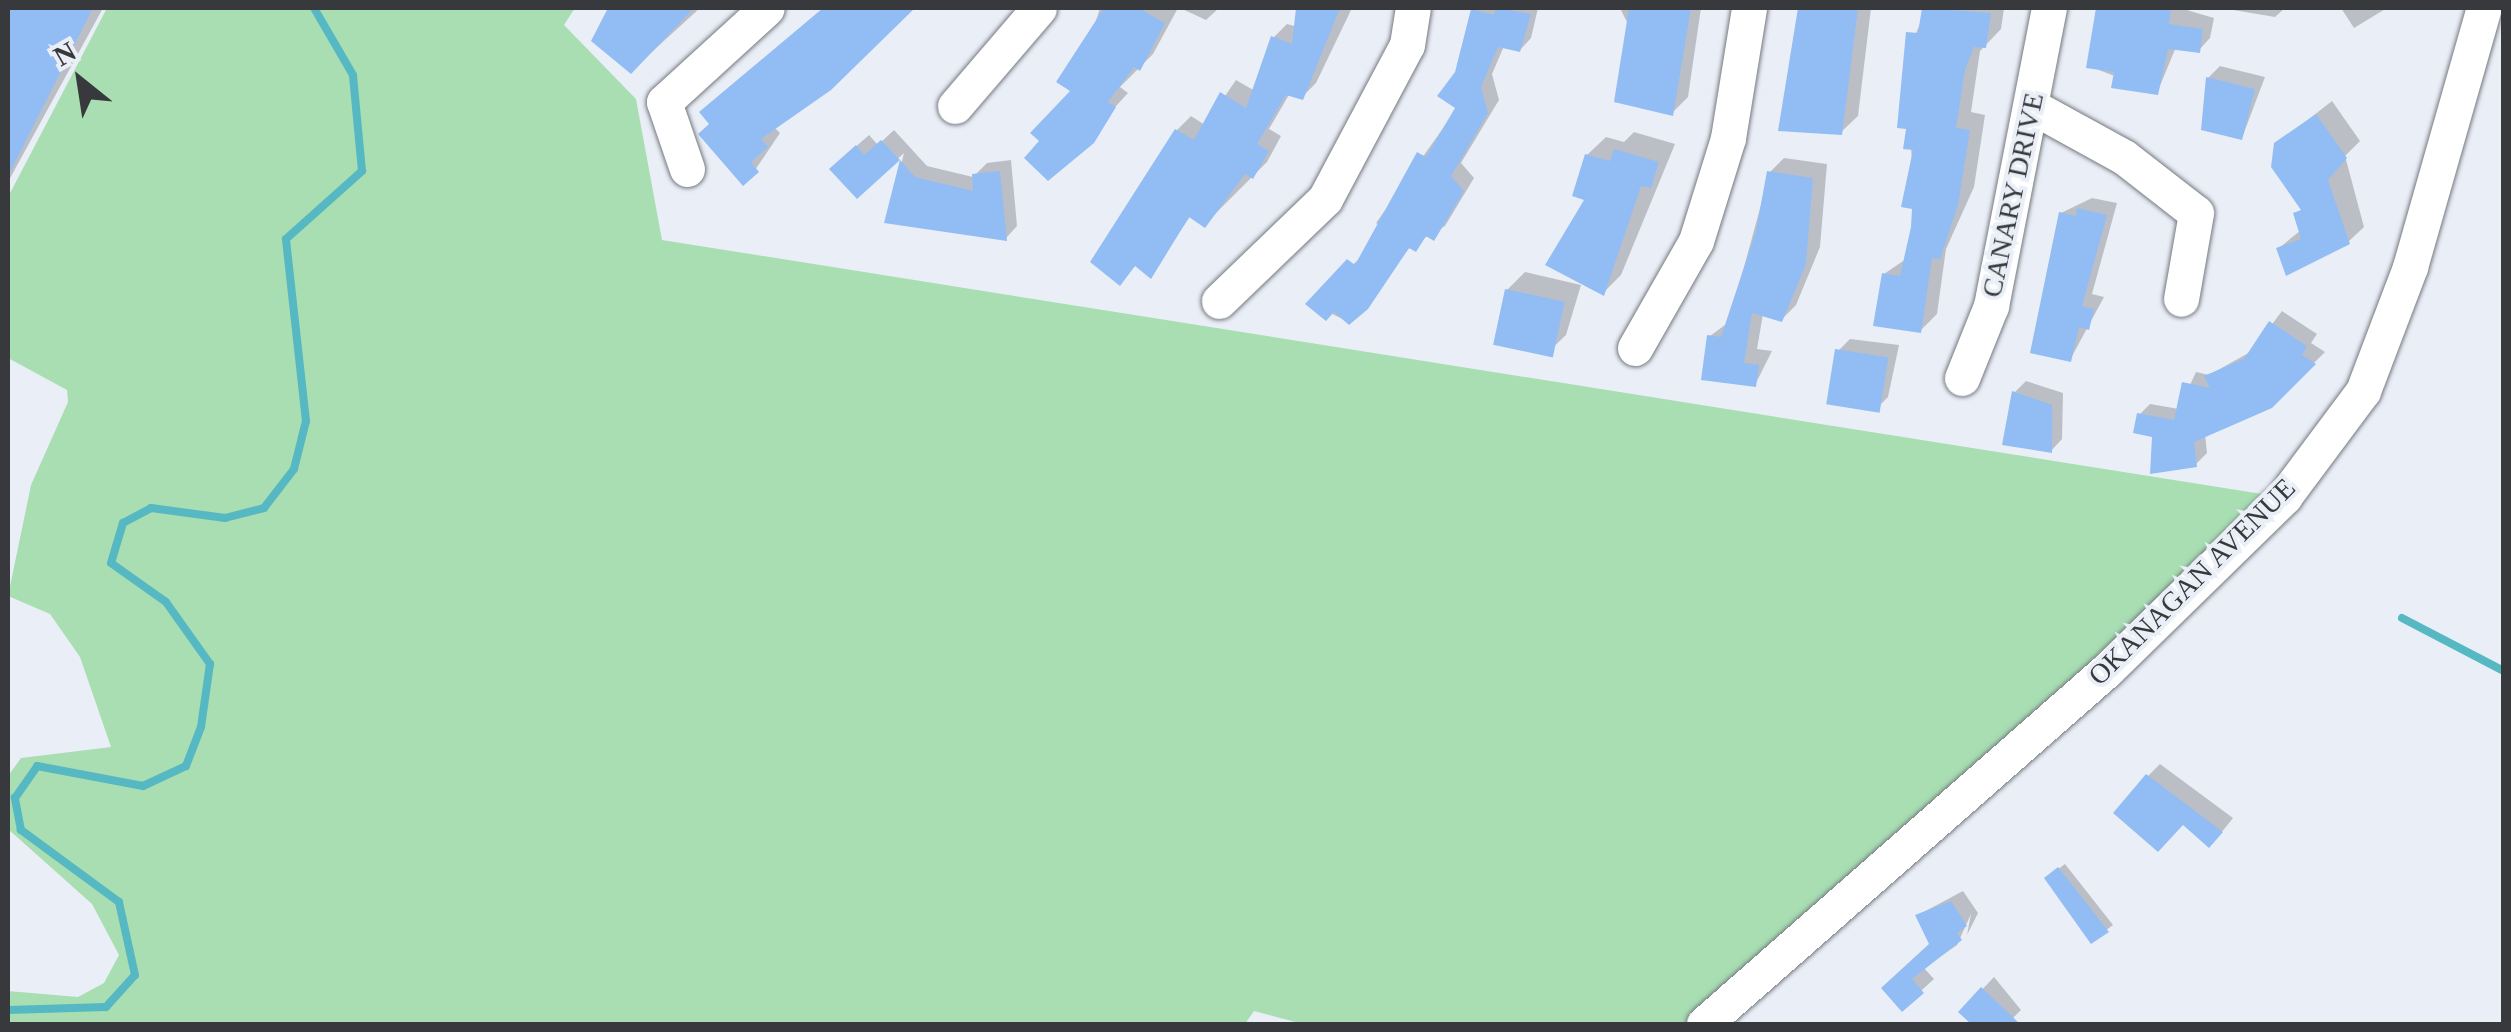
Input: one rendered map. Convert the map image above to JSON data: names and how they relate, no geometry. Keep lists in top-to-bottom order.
{
  "streets": {
    "street": ["CANARY DRIVE", "OKANAGAN AVENUE"]
  },
  "north": "top left"
}
